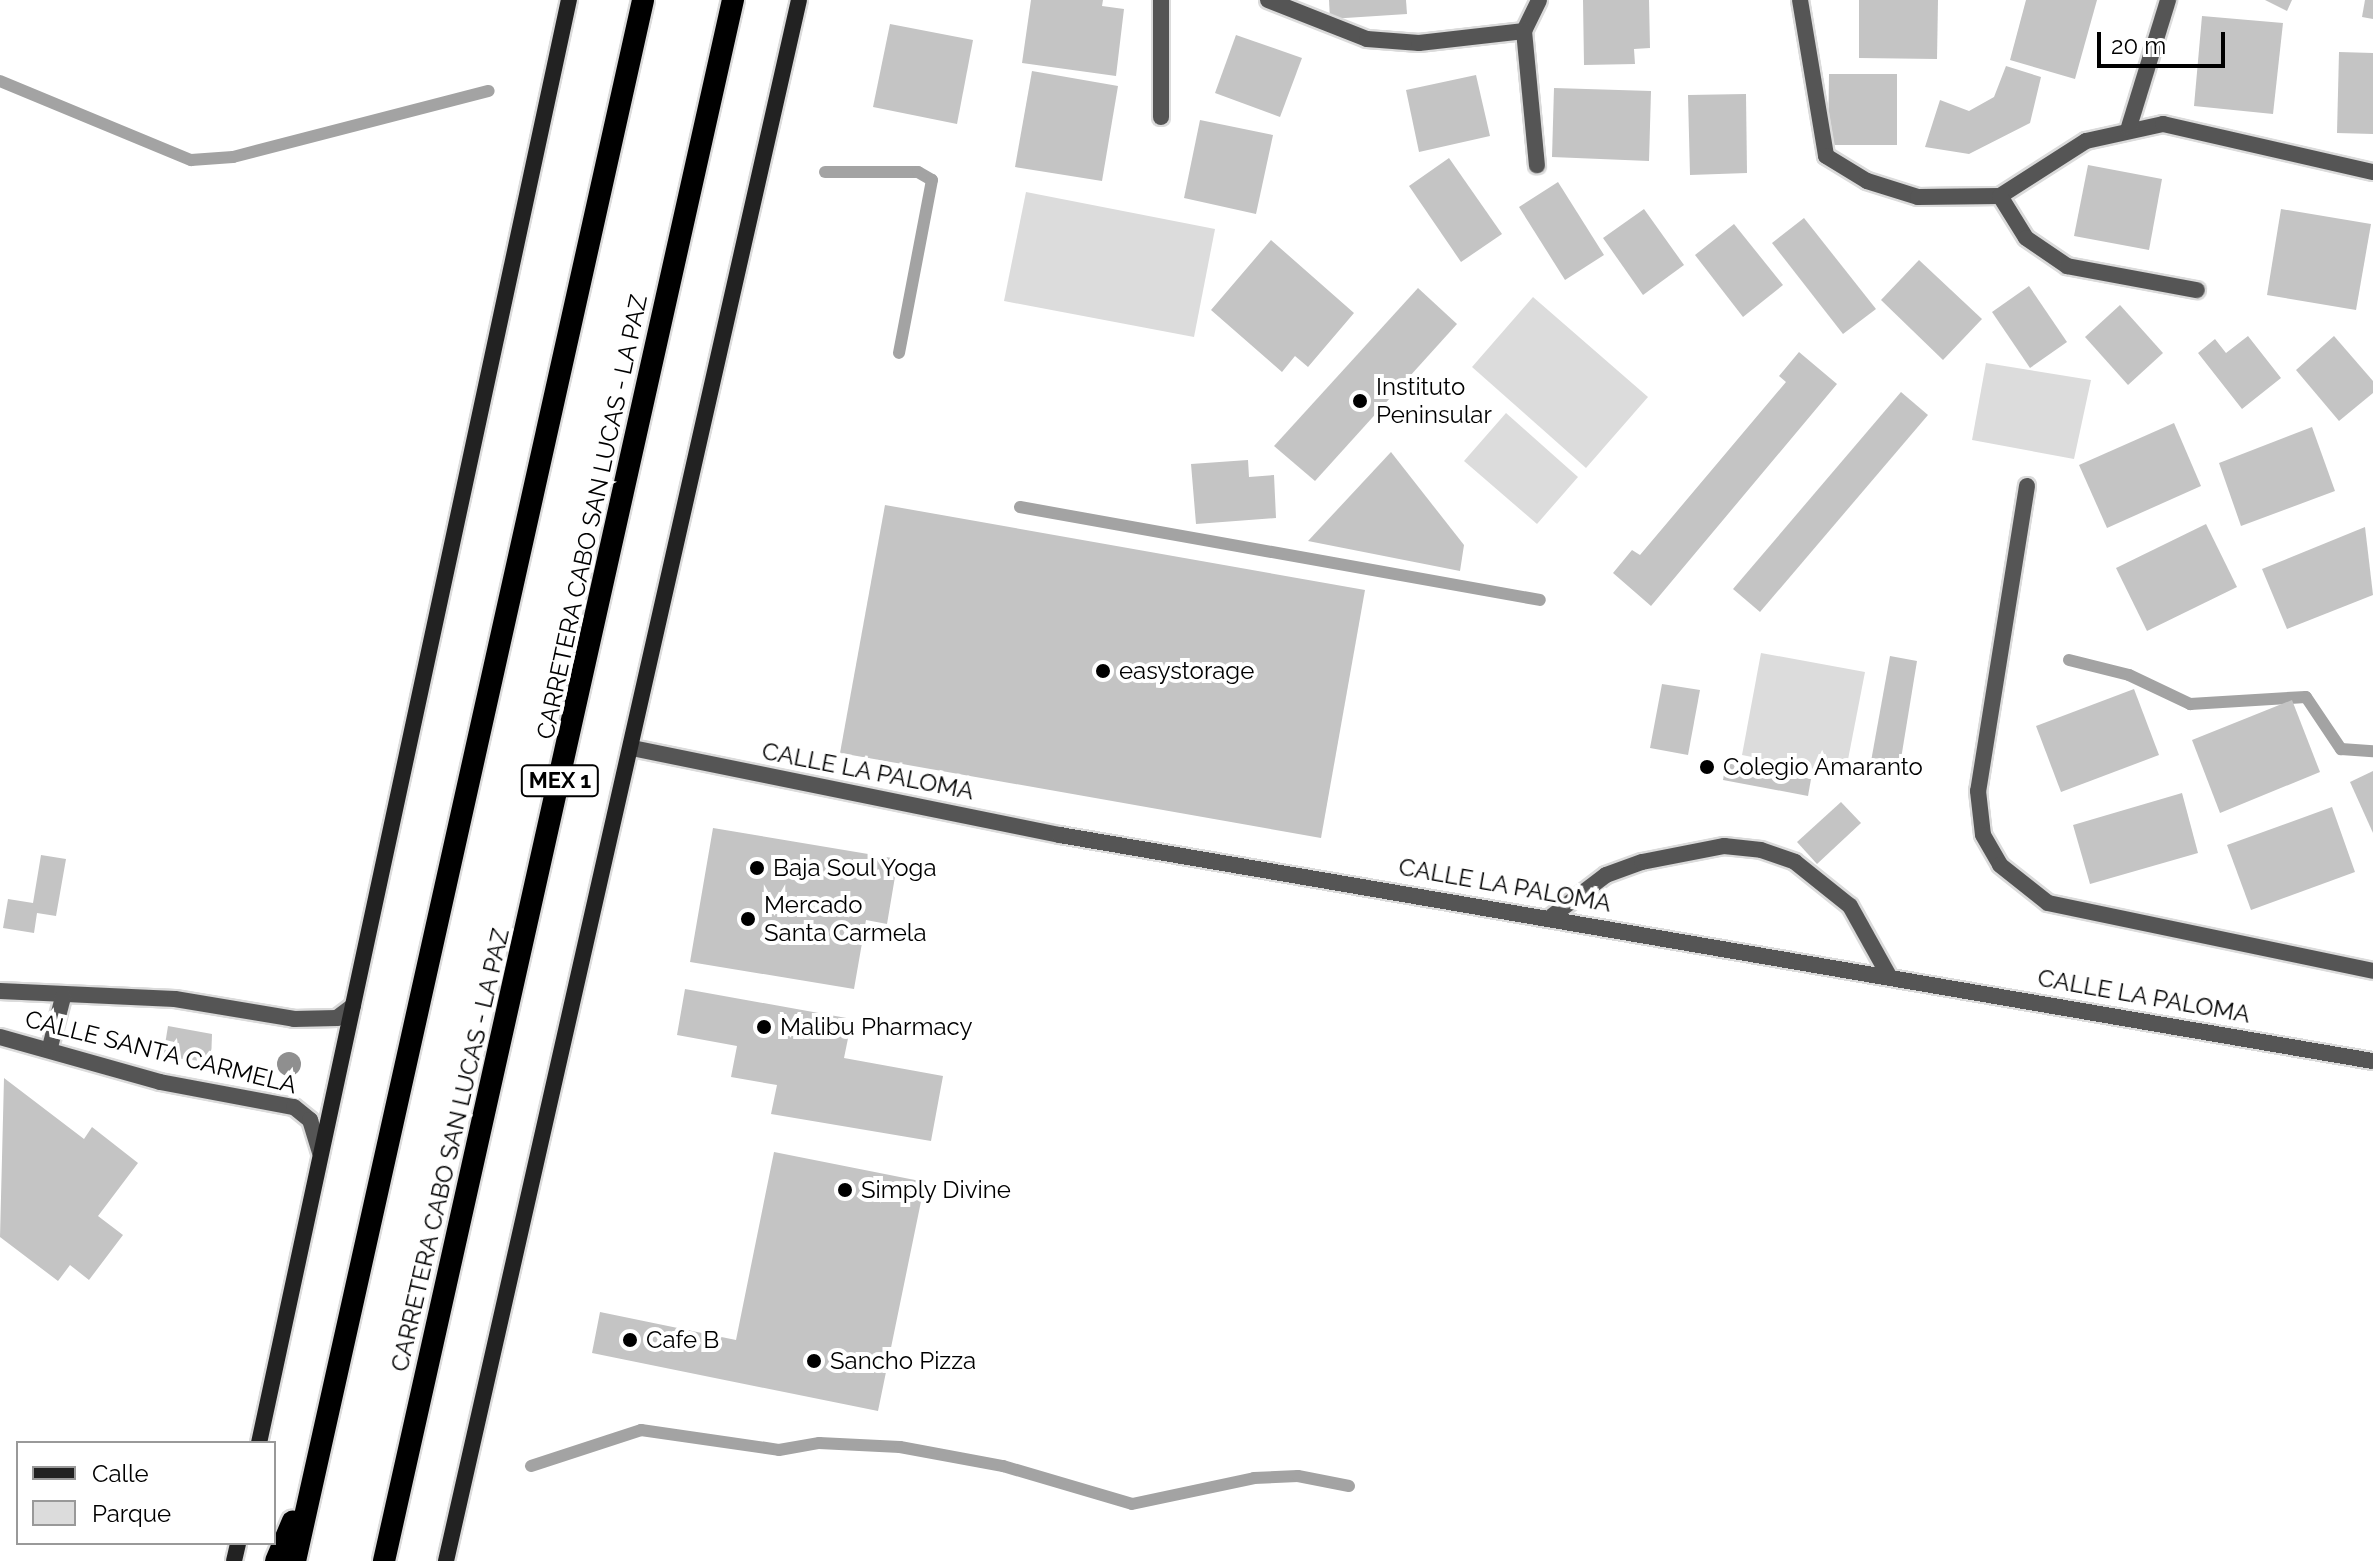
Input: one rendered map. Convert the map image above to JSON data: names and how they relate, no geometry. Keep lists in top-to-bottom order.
{
  "streets": {
    "highway": ["CARRETERA CABO SAN LUCAS - LA PAZ", "MEX 1"],
    "street": ["CALLE LA PALOMA", "CALLE SANTA CARMELA"]
  },
  "places": [
    "Instituto Peninsular",
    "easystorage",
    "Colegio Amaranto",
    "Baja Soul Yoga",
    "Mercado Santa Carmela",
    "Malibu Pharmacy",
    "Simply Divine",
    "Cafe B",
    "Sancho Pizza"
  ],
  "legend": ["Calle", "Parque"],
  "scale_bar": "20 m"
}
